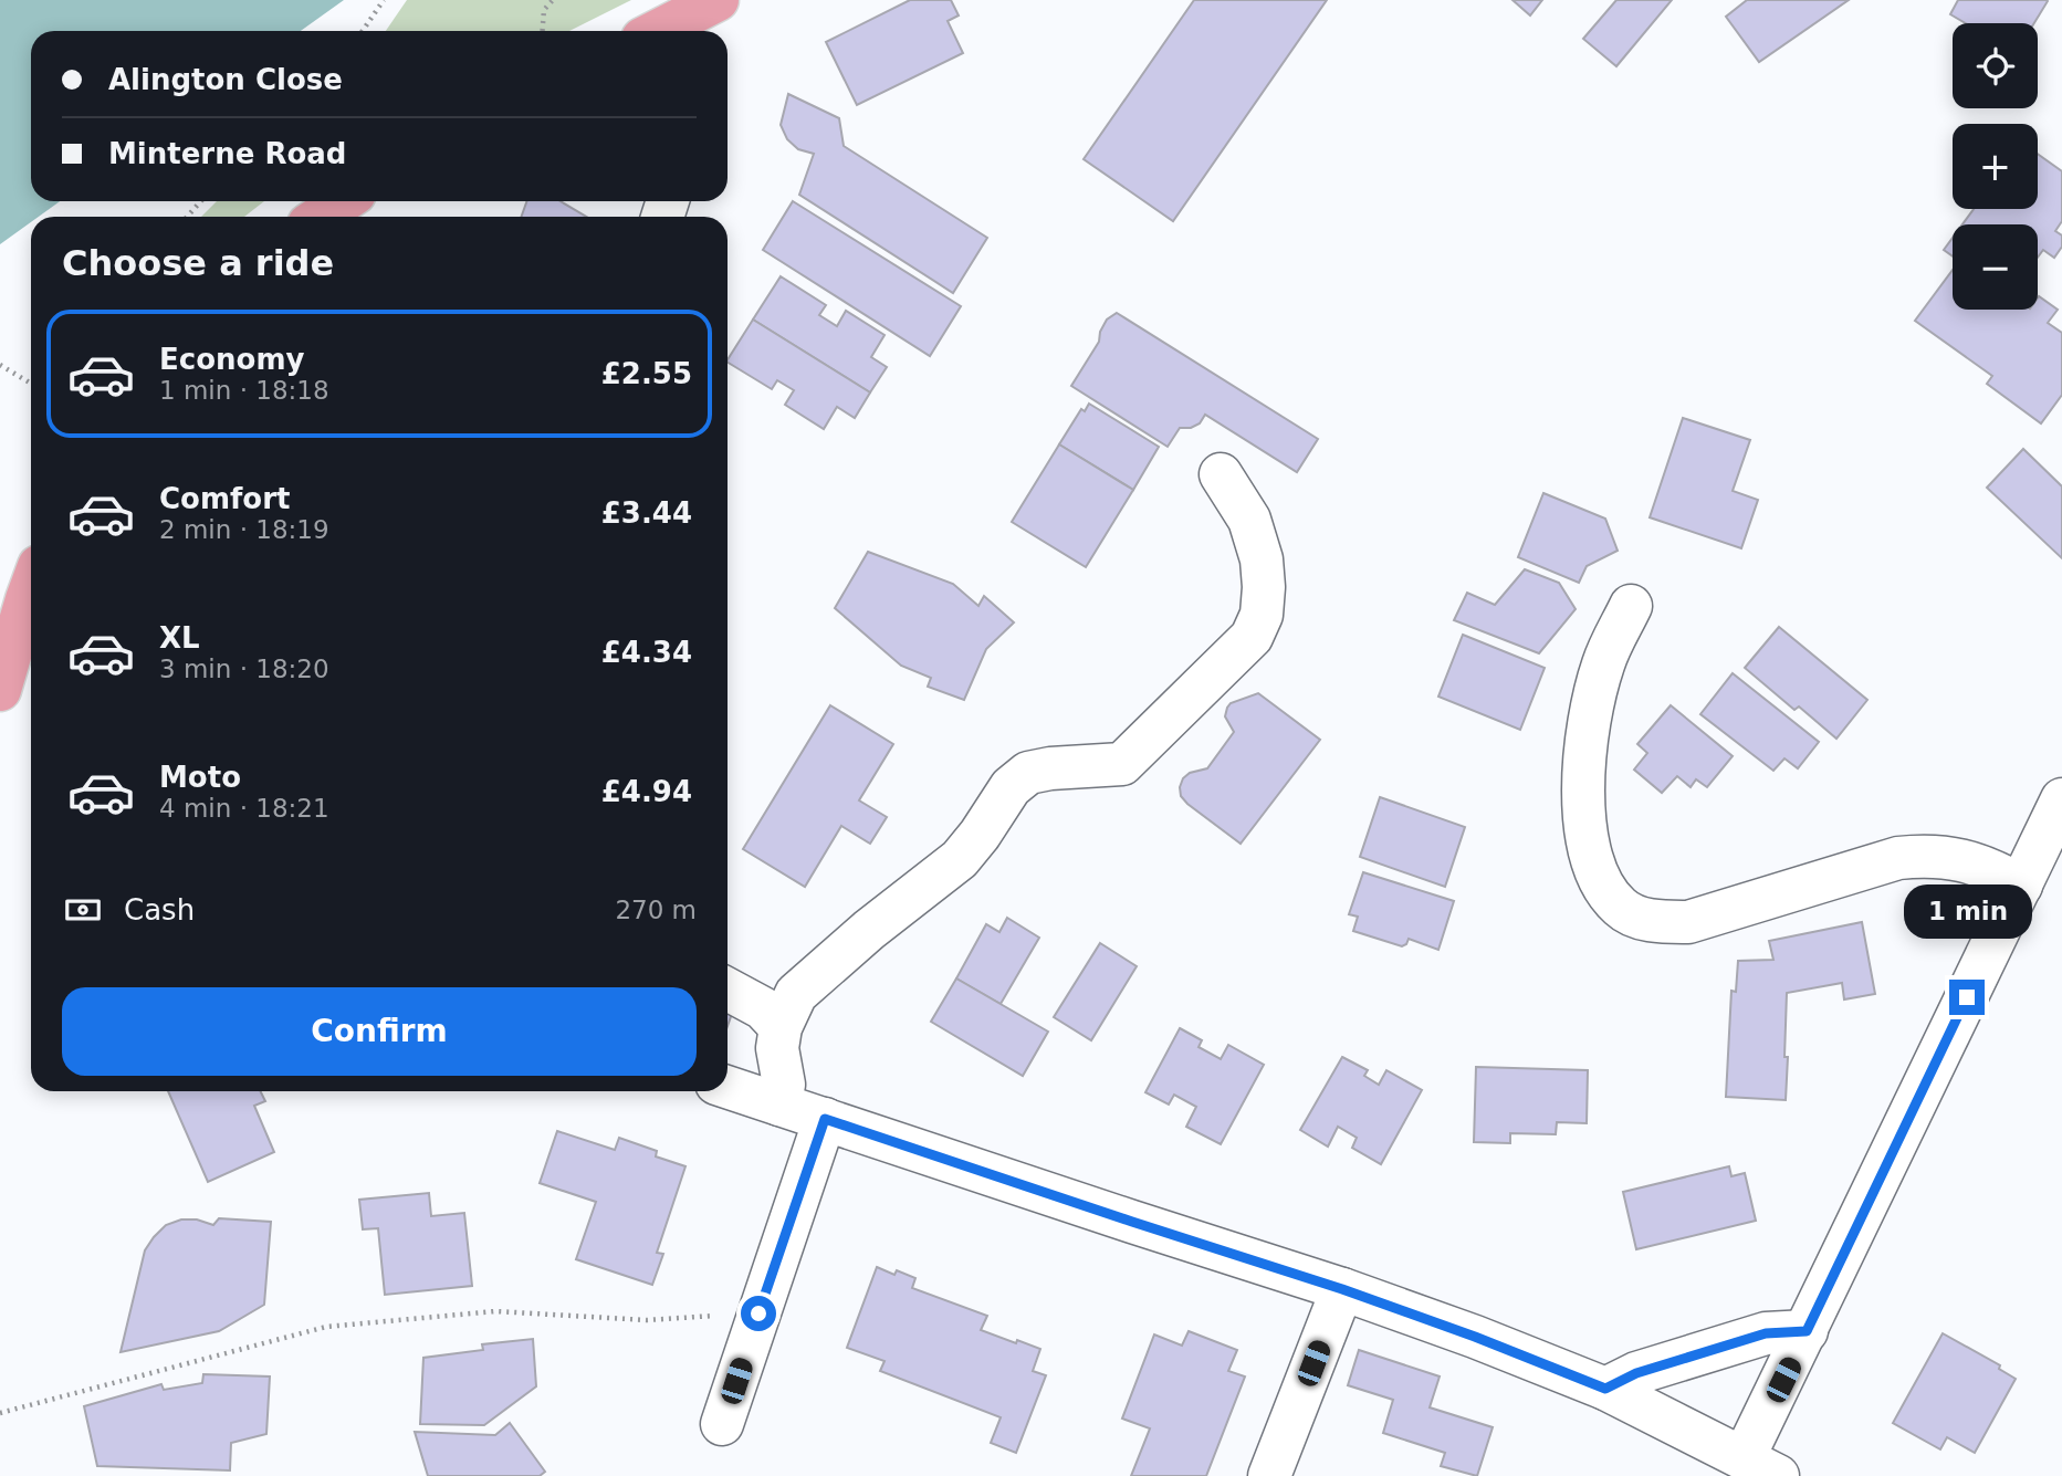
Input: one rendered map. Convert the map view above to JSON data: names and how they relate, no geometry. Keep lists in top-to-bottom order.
{
  "page": {
    "map_buttons": ["+", "−"],
    "banner": ["Alington Close", "Minterne Road"],
    "heading": "Choose a ride",
    "list": [
      {
        "name": "Economy",
        "note": "1 min · 18:18",
        "value": "£2.55"
      },
      {
        "name": "Comfort",
        "note": "2 min · 18:19",
        "value": "£3.44"
      },
      {
        "name": "XL",
        "note": "3 min · 18:20",
        "value": "£4.34"
      },
      {
        "name": "Moto",
        "note": "4 min · 18:21",
        "value": "£4.94"
      }
    ],
    "pay": ["Cash", "270 m"],
    "bubble": "1 min",
    "buttons": "Confirm"
  }
}
